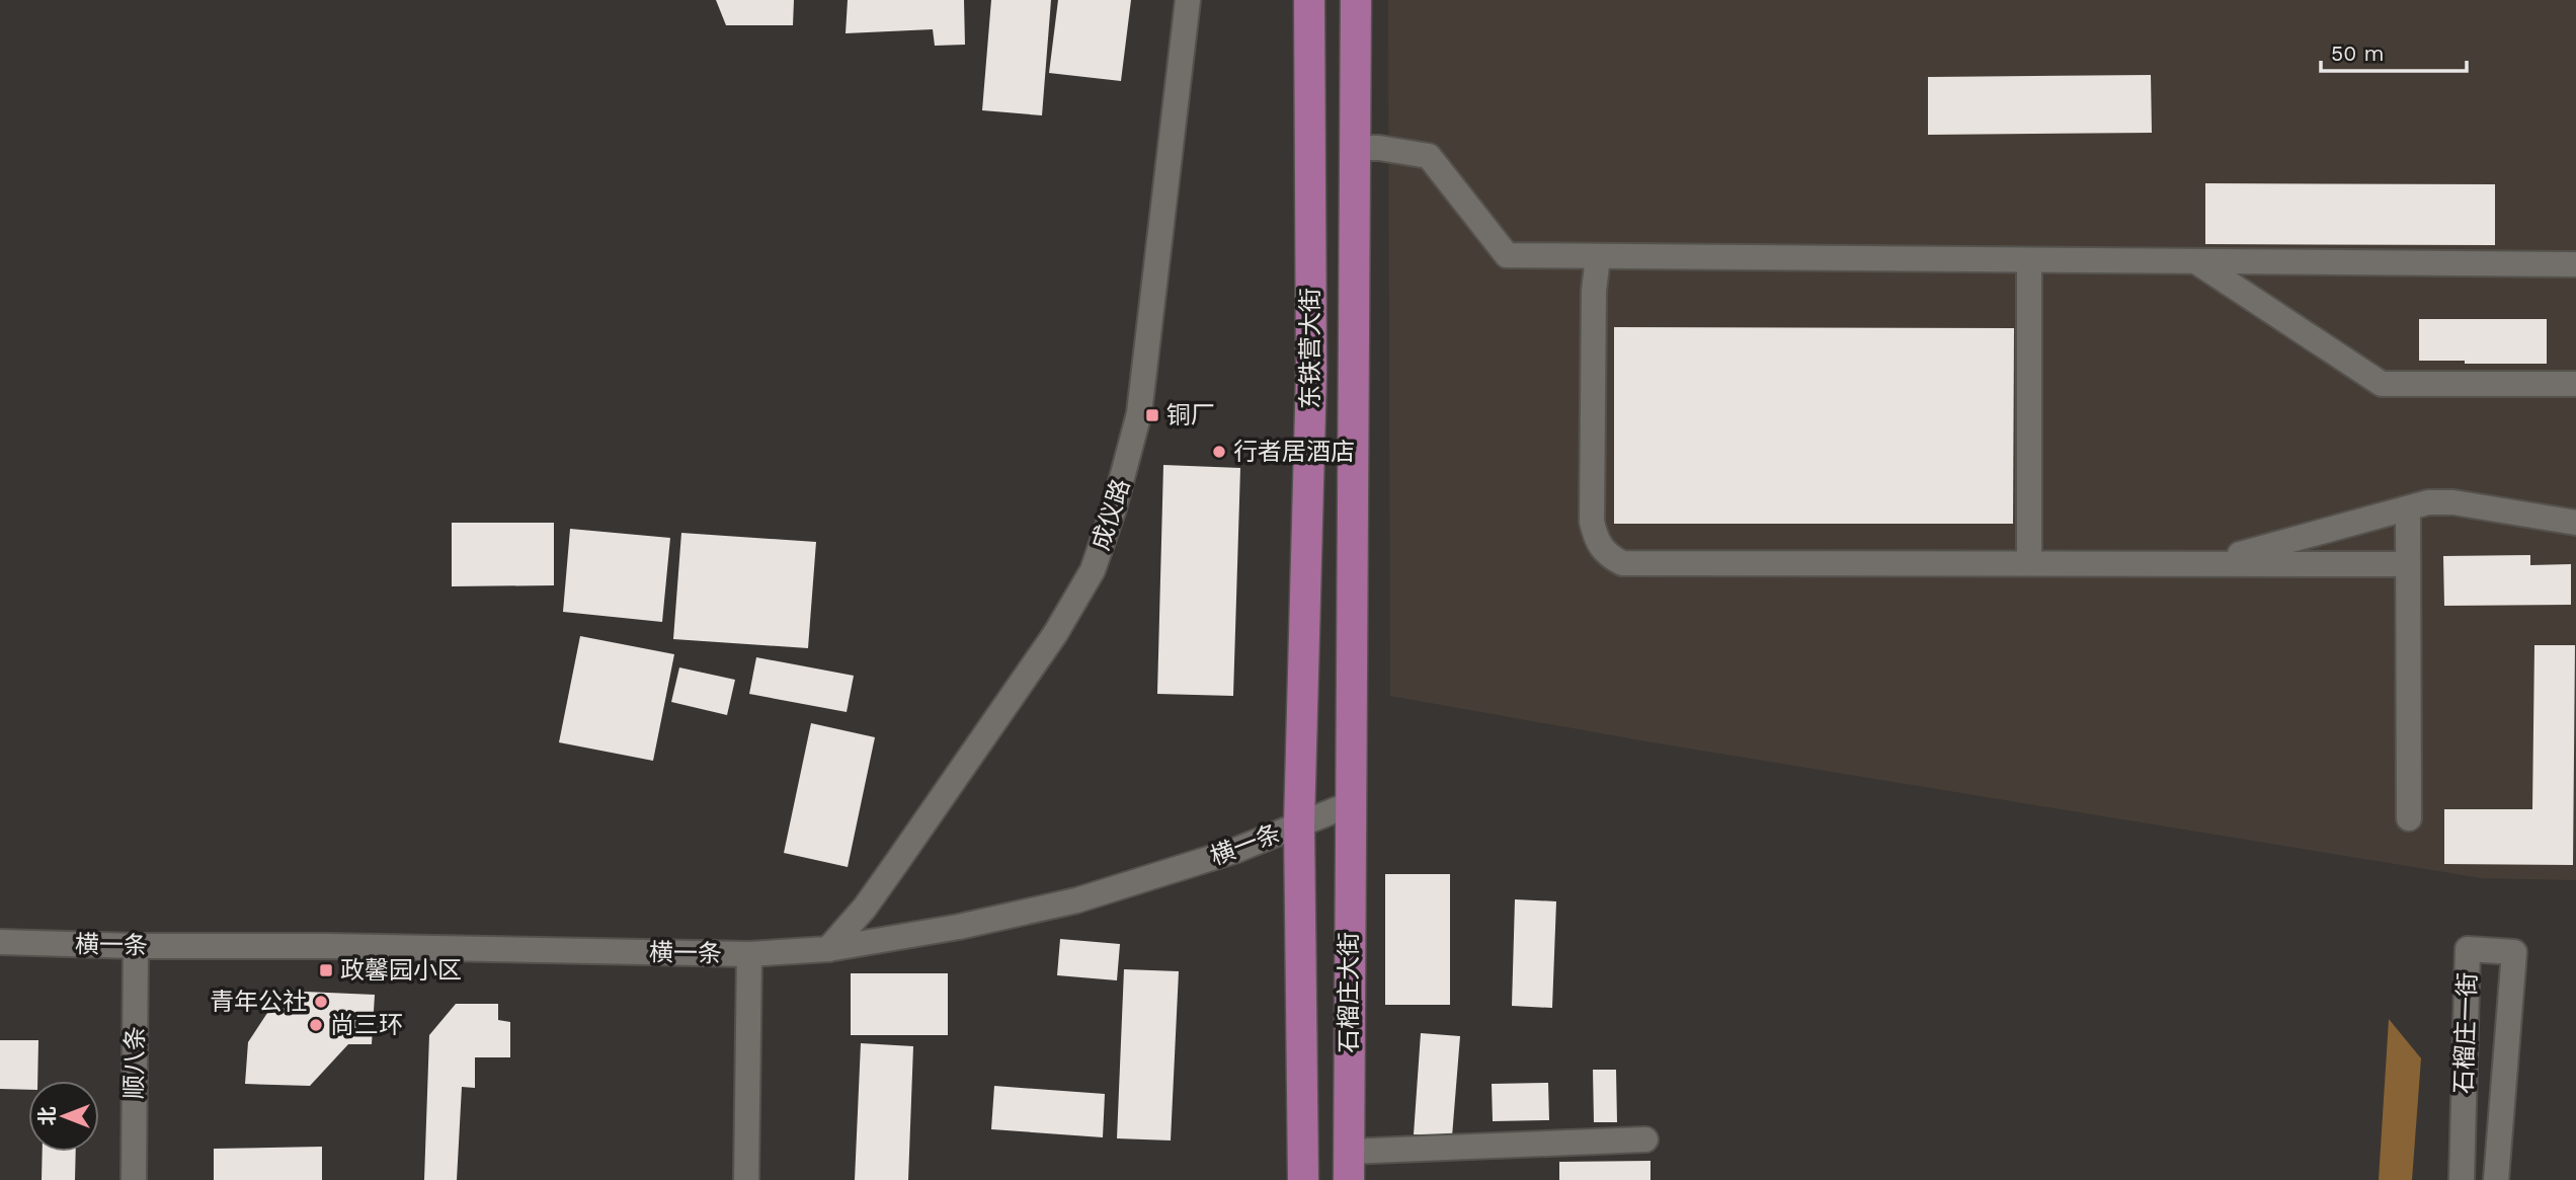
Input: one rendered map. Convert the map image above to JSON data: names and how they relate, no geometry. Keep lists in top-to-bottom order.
{
  "streets": {
    "main road": ["东铁营大街", "石榴庄大街"],
    "street": [
      "成仪路",
      "横一条",
      "石榴庄一街",
      "顺八条"
    ]
  },
  "crossings": [
    ["东铁营大街", "横一条"],
    ["东铁营大街", "石榴庄大街"],
    ["成仪路", "横一条"],
    ["横一条", "石榴庄大街"],
    ["横一条", "顺八条"]
  ],
  "places": {
    "transit": ["铜厂", "政馨园小区"],
    "other": ["行者居酒店", "青年公社", "尚三环"]
  },
  "scale_bar": "50 m",
  "north": "left"
}
